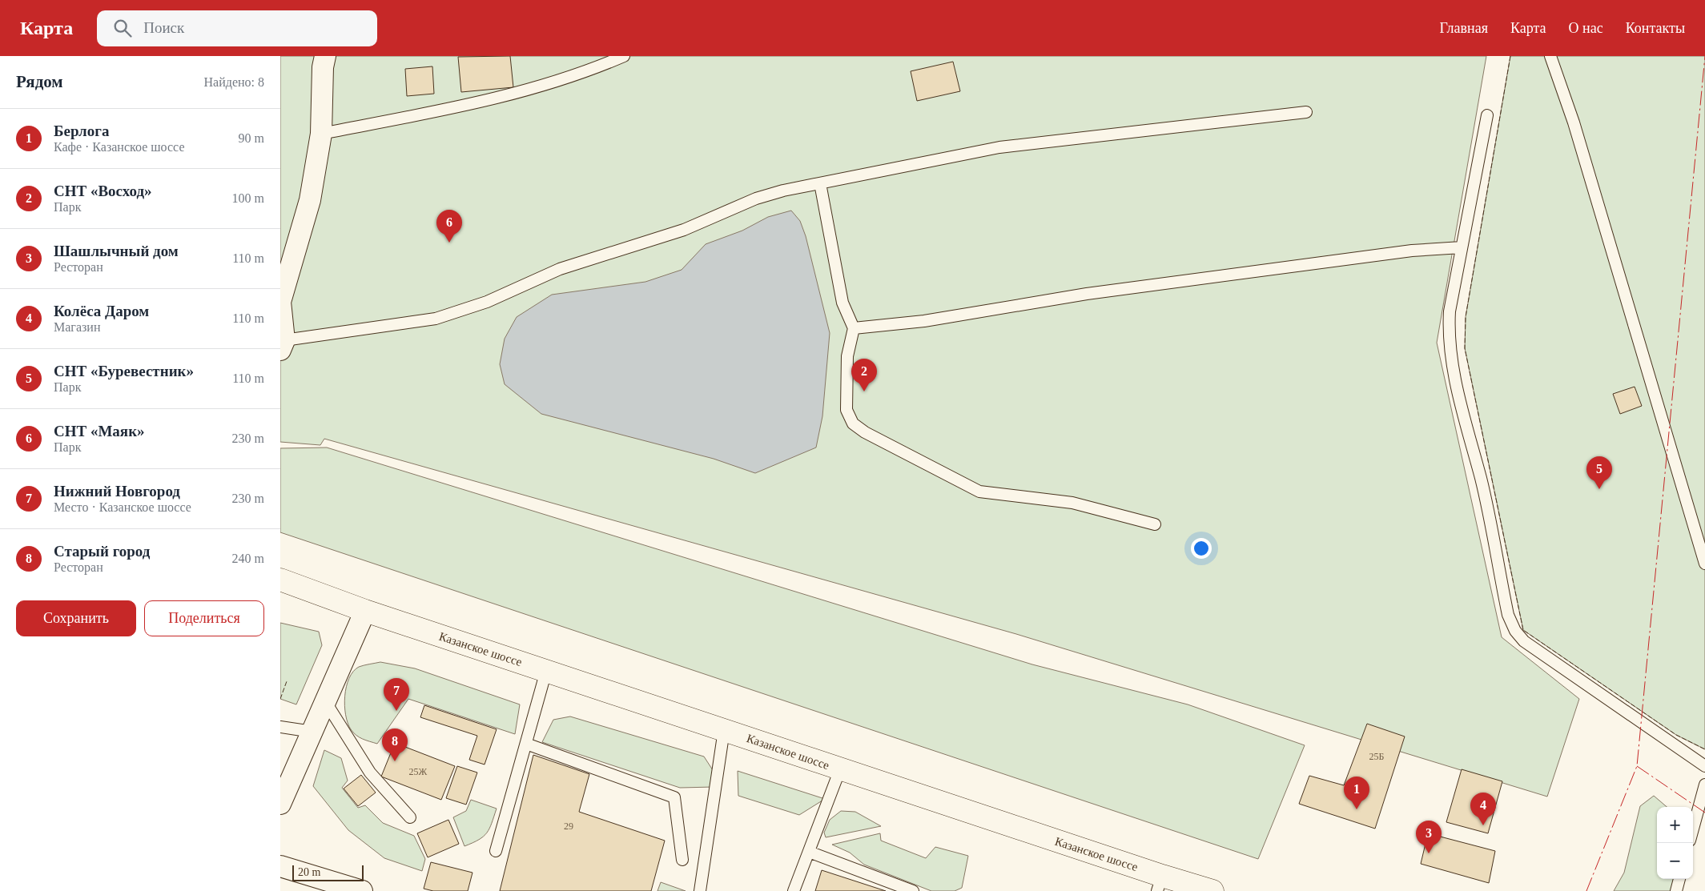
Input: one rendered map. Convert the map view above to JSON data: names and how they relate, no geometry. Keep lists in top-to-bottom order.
{
  "streets": {
    "main road": ["Казанское шоссе"]
  },
  "house_numbers": ["25Б", "25Ж", "29"],
  "scale_bar": "20 m",
  "page": {
    "header": "Карта",
    "search": "Поиск",
    "nav": [
      "Главная",
      "Карта",
      "О нас",
      "Контакты"
    ],
    "heading": ["Рядом", "Найдено: 8"],
    "list": [
      {
        "mark": "1",
        "name": "Берлога",
        "note": "Кафе · Казанское шоссе",
        "value": "90 m"
      },
      {
        "mark": "2",
        "name": "СНТ «Восход»",
        "note": "Парк",
        "value": "100 m"
      },
      {
        "mark": "3",
        "name": "Шашлычный дом",
        "note": "Ресторан",
        "value": "110 m"
      },
      {
        "mark": "4",
        "name": "Колёса Даром",
        "note": "Магазин",
        "value": "110 m"
      },
      {
        "mark": "5",
        "name": "СНТ «Буревестник»",
        "note": "Парк",
        "value": "110 m"
      },
      {
        "mark": "6",
        "name": "СНТ «Маяк»",
        "note": "Парк",
        "value": "230 m"
      },
      {
        "mark": "7",
        "name": "Нижний Новгород",
        "note": "Место · Казанское шоссе",
        "value": "230 m"
      },
      {
        "mark": "8",
        "name": "Старый город",
        "note": "Ресторан",
        "value": "240 m"
      }
    ],
    "pins": [
      "6",
      "2",
      "5",
      "7",
      "8",
      "1",
      "4",
      "3"
    ],
    "buttons": ["Сохранить", "Поделиться"],
    "map_buttons": ["+", "−"],
    "scale": "20 m"
  }
}
